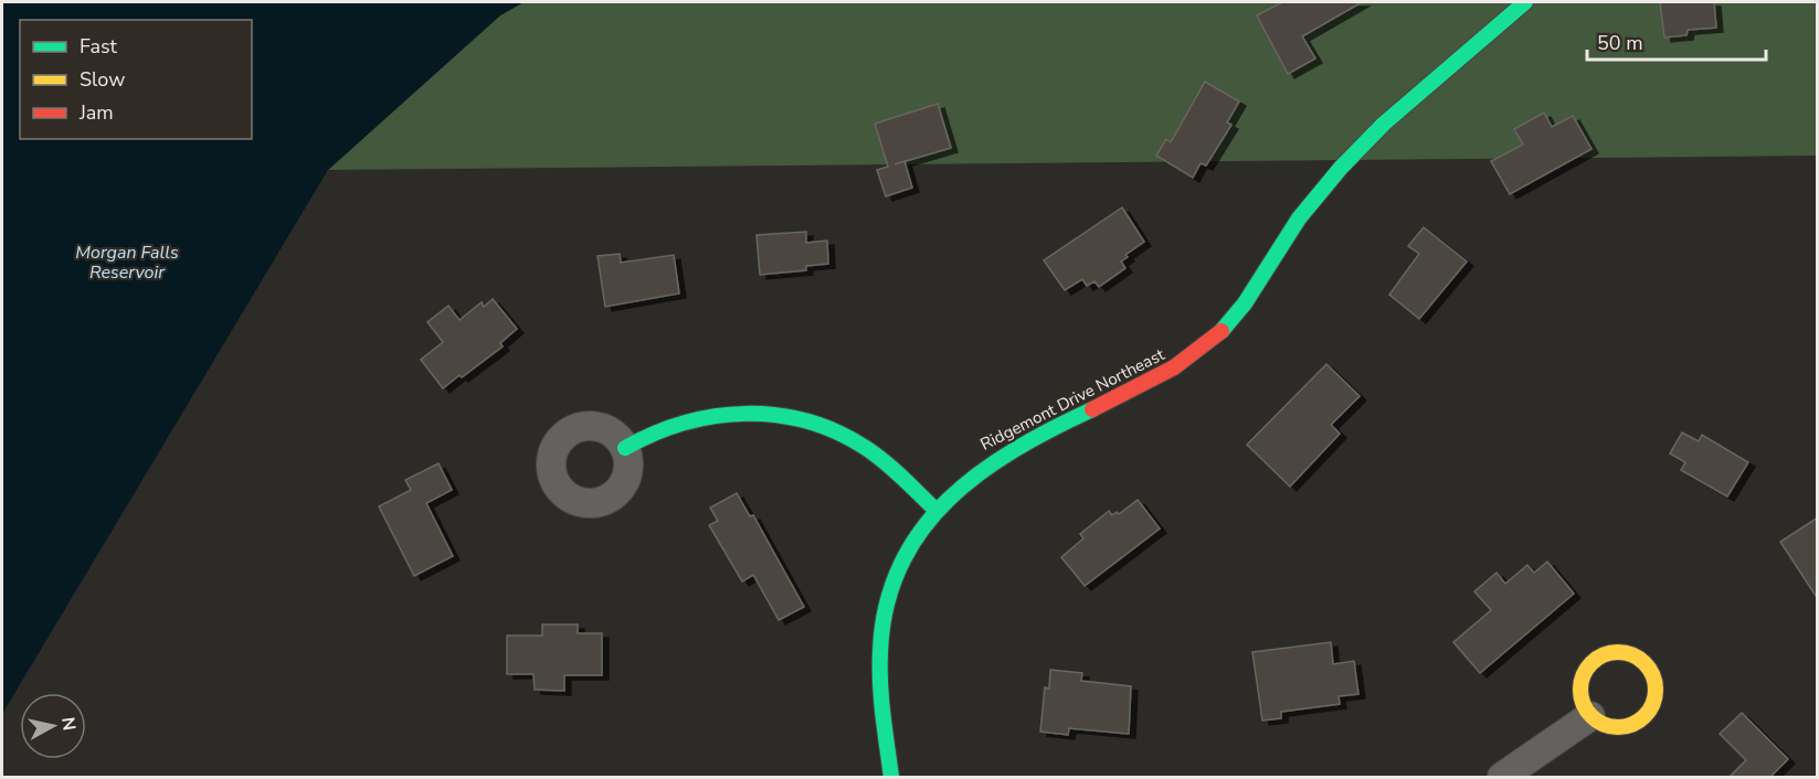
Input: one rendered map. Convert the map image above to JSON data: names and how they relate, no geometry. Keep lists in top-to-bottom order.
{
  "streets": {
    "street": ["Ridgemont Drive Northeast"]
  },
  "water": ["Morgan Falls Reservoir"],
  "legend": ["Fast", "Slow", "Jam"],
  "scale_bar": "50 m",
  "north": "right"
}
